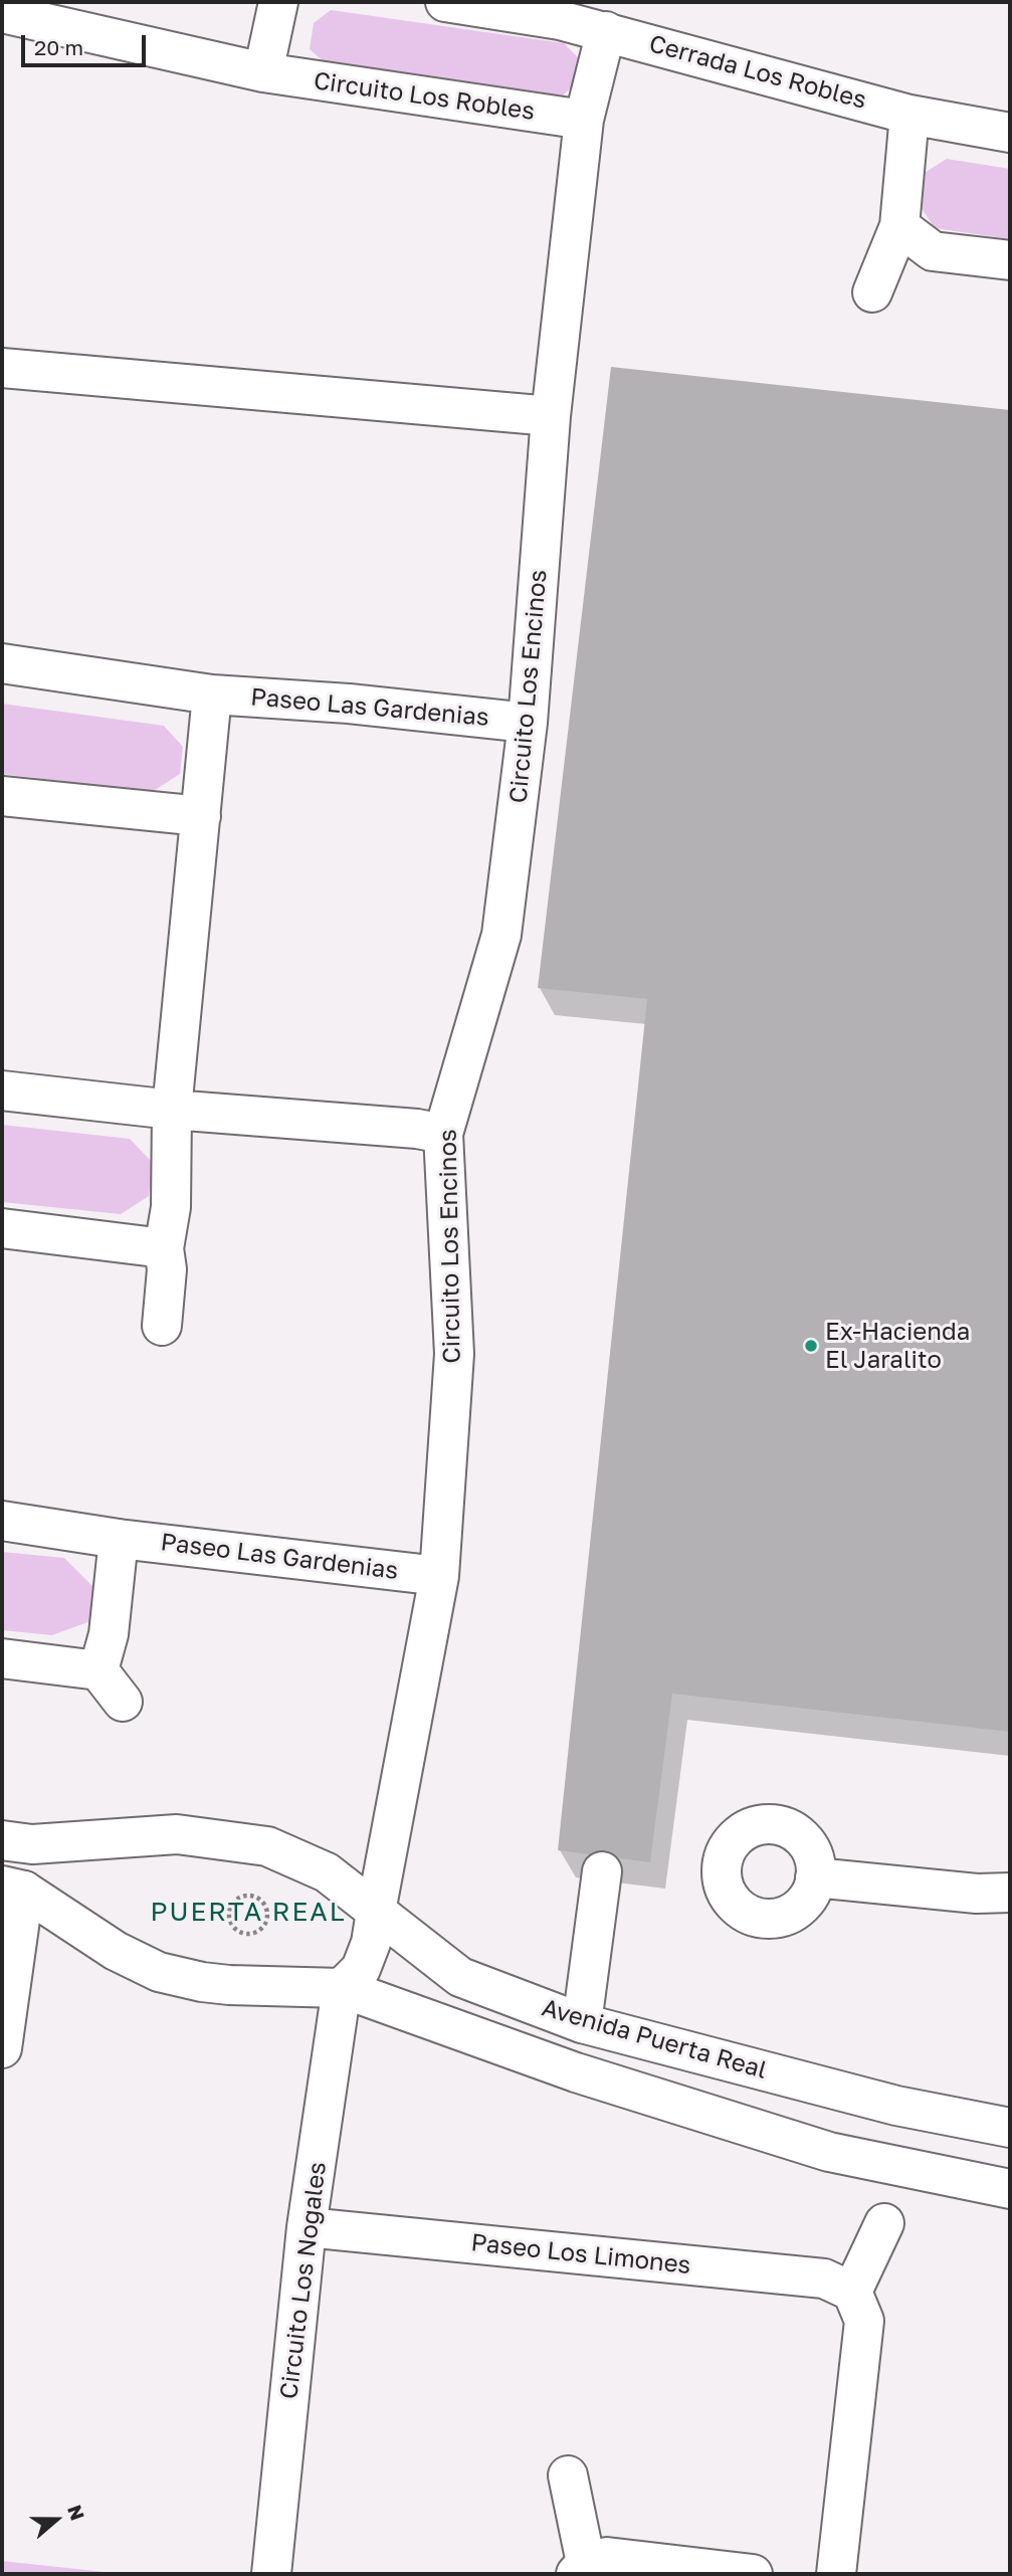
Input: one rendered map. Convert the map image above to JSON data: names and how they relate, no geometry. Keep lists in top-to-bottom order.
{
  "streets": {
    "street": [
      "Cerrada Los Robles",
      "Circuito Los Robles",
      "Circuito Los Encinos",
      "Paseo Las Gardenias",
      "Avenida Puerta Real",
      "Paseo Los Limones",
      "Circuito Los Nogales"
    ]
  },
  "crossings": [
    ["Cerrada Los Robles", "Circuito Los Encinos"],
    ["Circuito Los Robles", "Circuito Los Encinos"],
    ["Circuito Los Encinos", "Paseo Las Gardenias"],
    ["Circuito Los Encinos", "Avenida Puerta Real"],
    ["Circuito Los Encinos", "Circuito Los Nogales"],
    ["Avenida Puerta Real", "Circuito Los Nogales"],
    ["Paseo Los Limones", "Circuito Los Nogales"]
  ],
  "districts": ["PUERTA REAL"],
  "places": ["Ex-Hacienda El Jaralito"],
  "scale_bar": "20 m",
  "north": "right"
}
